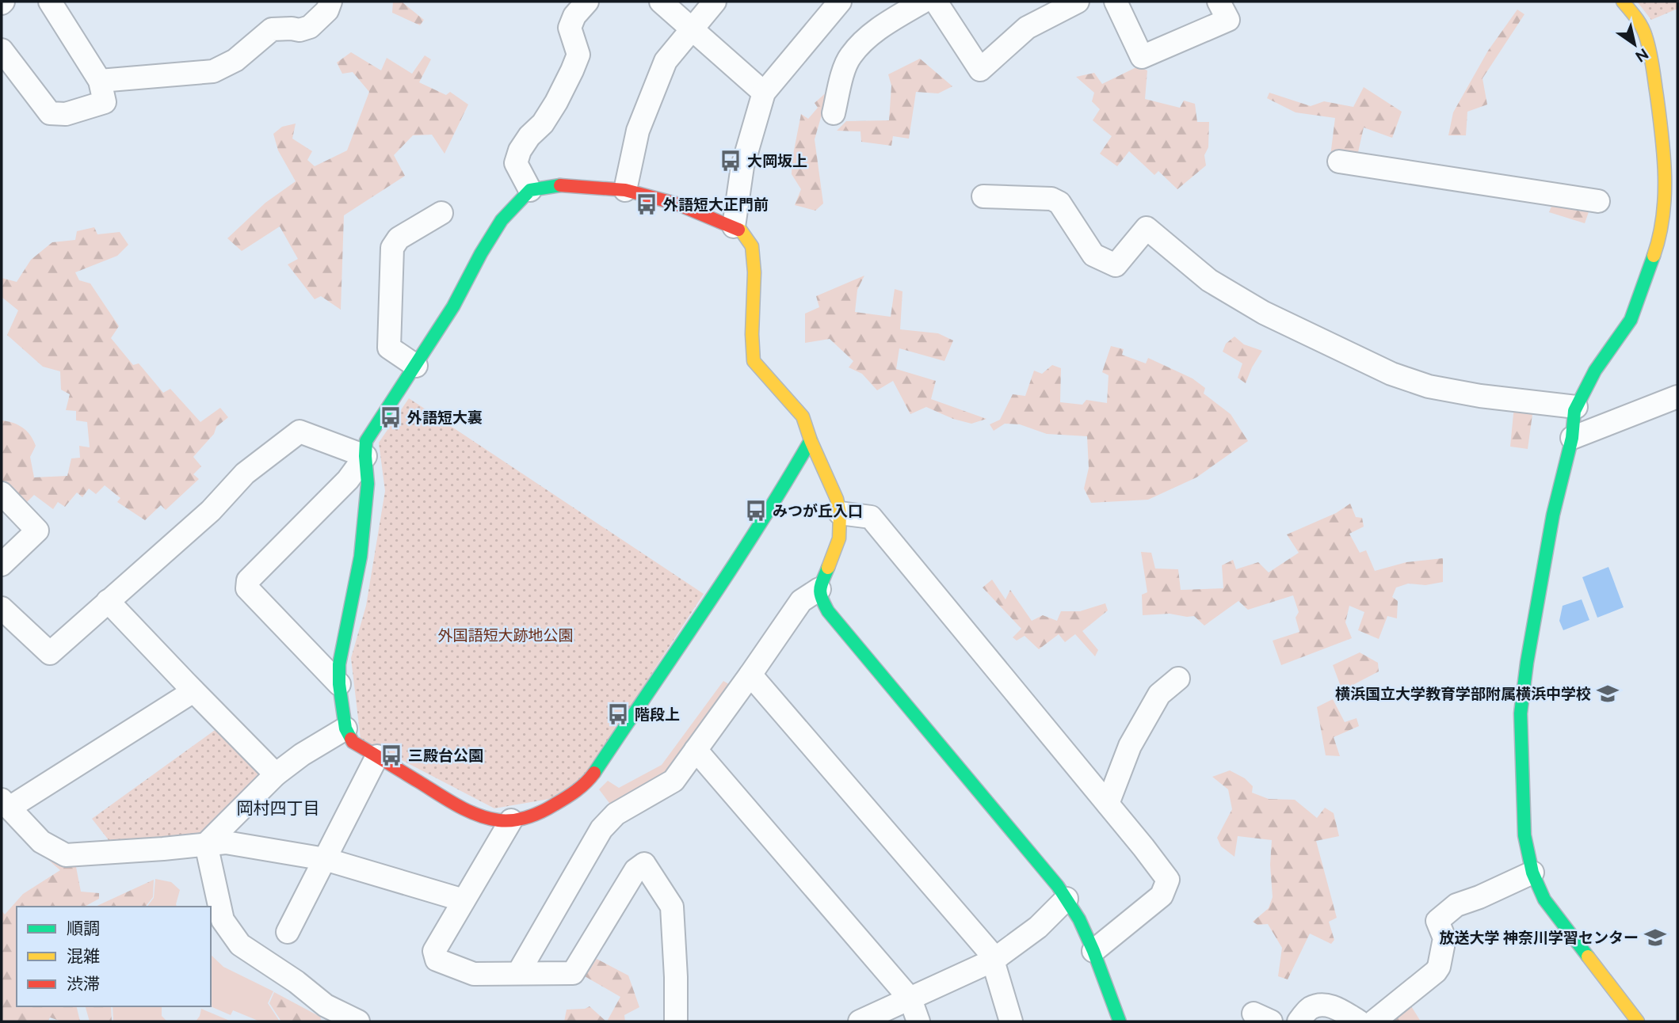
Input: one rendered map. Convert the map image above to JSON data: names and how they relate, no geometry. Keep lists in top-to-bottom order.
{
  "districts": ["岡村四丁目"],
  "parks": ["外国語短大跡地公園"],
  "places": {
    "bus stop": [
      "大岡坂上",
      "外語短大正門前",
      "外語短大裏",
      "みつが丘入口",
      "階段上",
      "三殿台公園"
    ],
    "school or university": ["横浜国立大学教育学部附属横浜中学校", "放送大学 神奈川学習センター"]
  },
  "legend": ["順調", "混雑", "渋滞"],
  "north": "bottom right"
}
